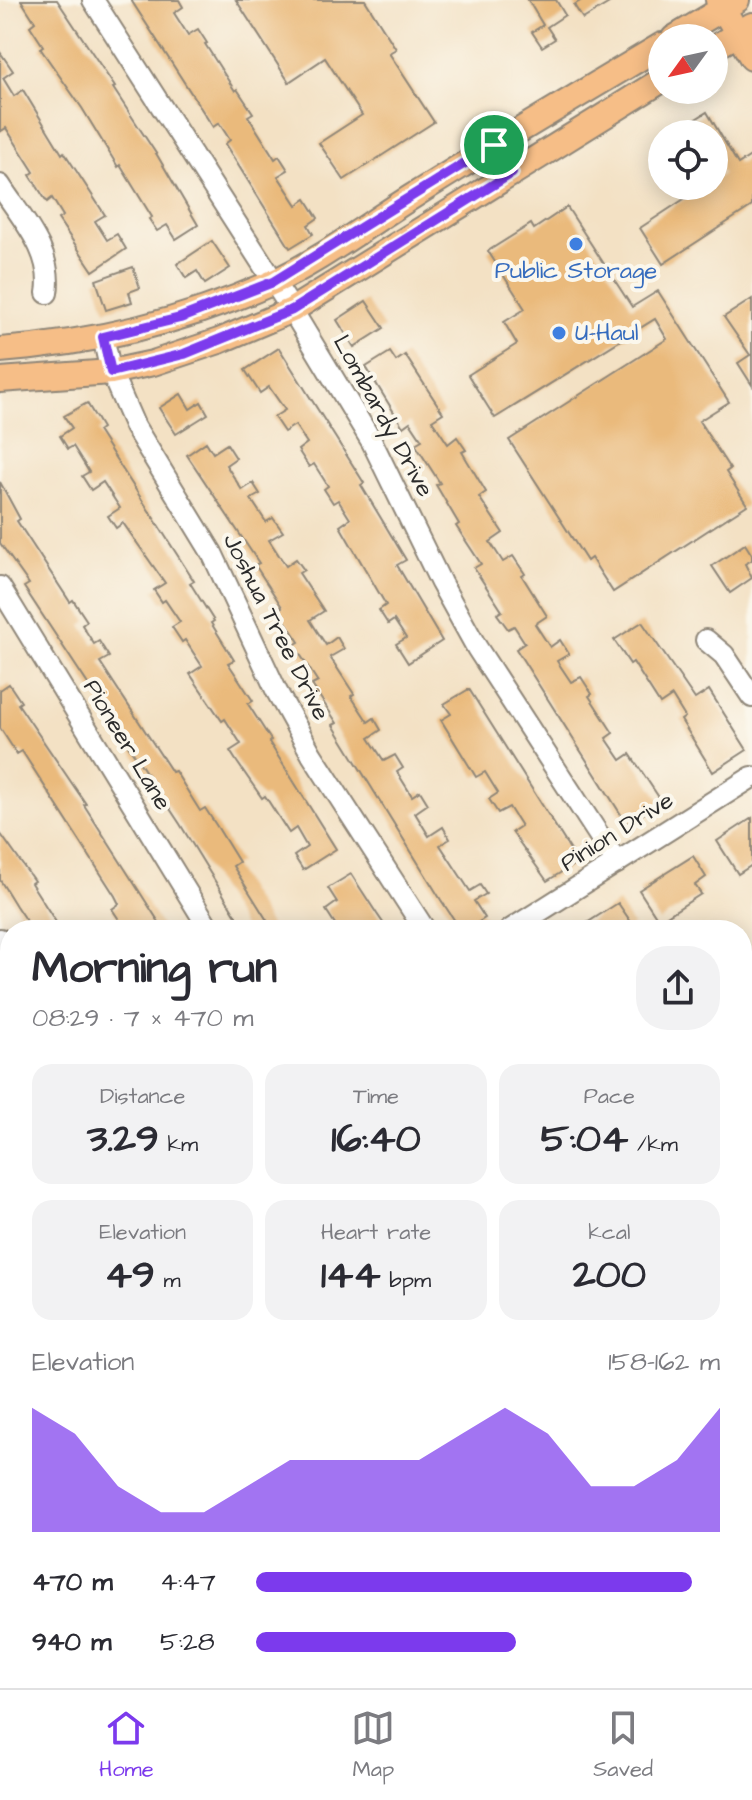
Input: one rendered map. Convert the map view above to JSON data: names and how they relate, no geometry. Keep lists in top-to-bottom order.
{
  "streets": {
    "street": [
      "Lombardy Drive",
      "Joshua Tree Drive",
      "Pioneer Lane",
      "Pinion Drive"
    ]
  },
  "crossings": [
    ["Lombardy Drive", "Pinion Drive"]
  ],
  "places": ["Public Storage", "U-Haul"],
  "north": "bottom left",
  "page": {
    "heading": ["Morning run", "08:29 · 7 × 470 m"],
    "stats": [
      ["Distance", "3.29 km"],
      ["Time", "16:40"],
      ["Pace", "5:04 /km"],
      ["Elevation", "49 m"],
      ["Heart rate", "144 bpm"],
      ["kcal", "200"]
    ],
    "chart": ["Elevation", "158–162 m"],
    "list": [
      {
        "name": "470 m",
        "note": "4:47"
      },
      {
        "name": "940 m",
        "note": "5:28"
      }
    ],
    "tabs": ["Home", "Map", "Saved"]
  }
}
